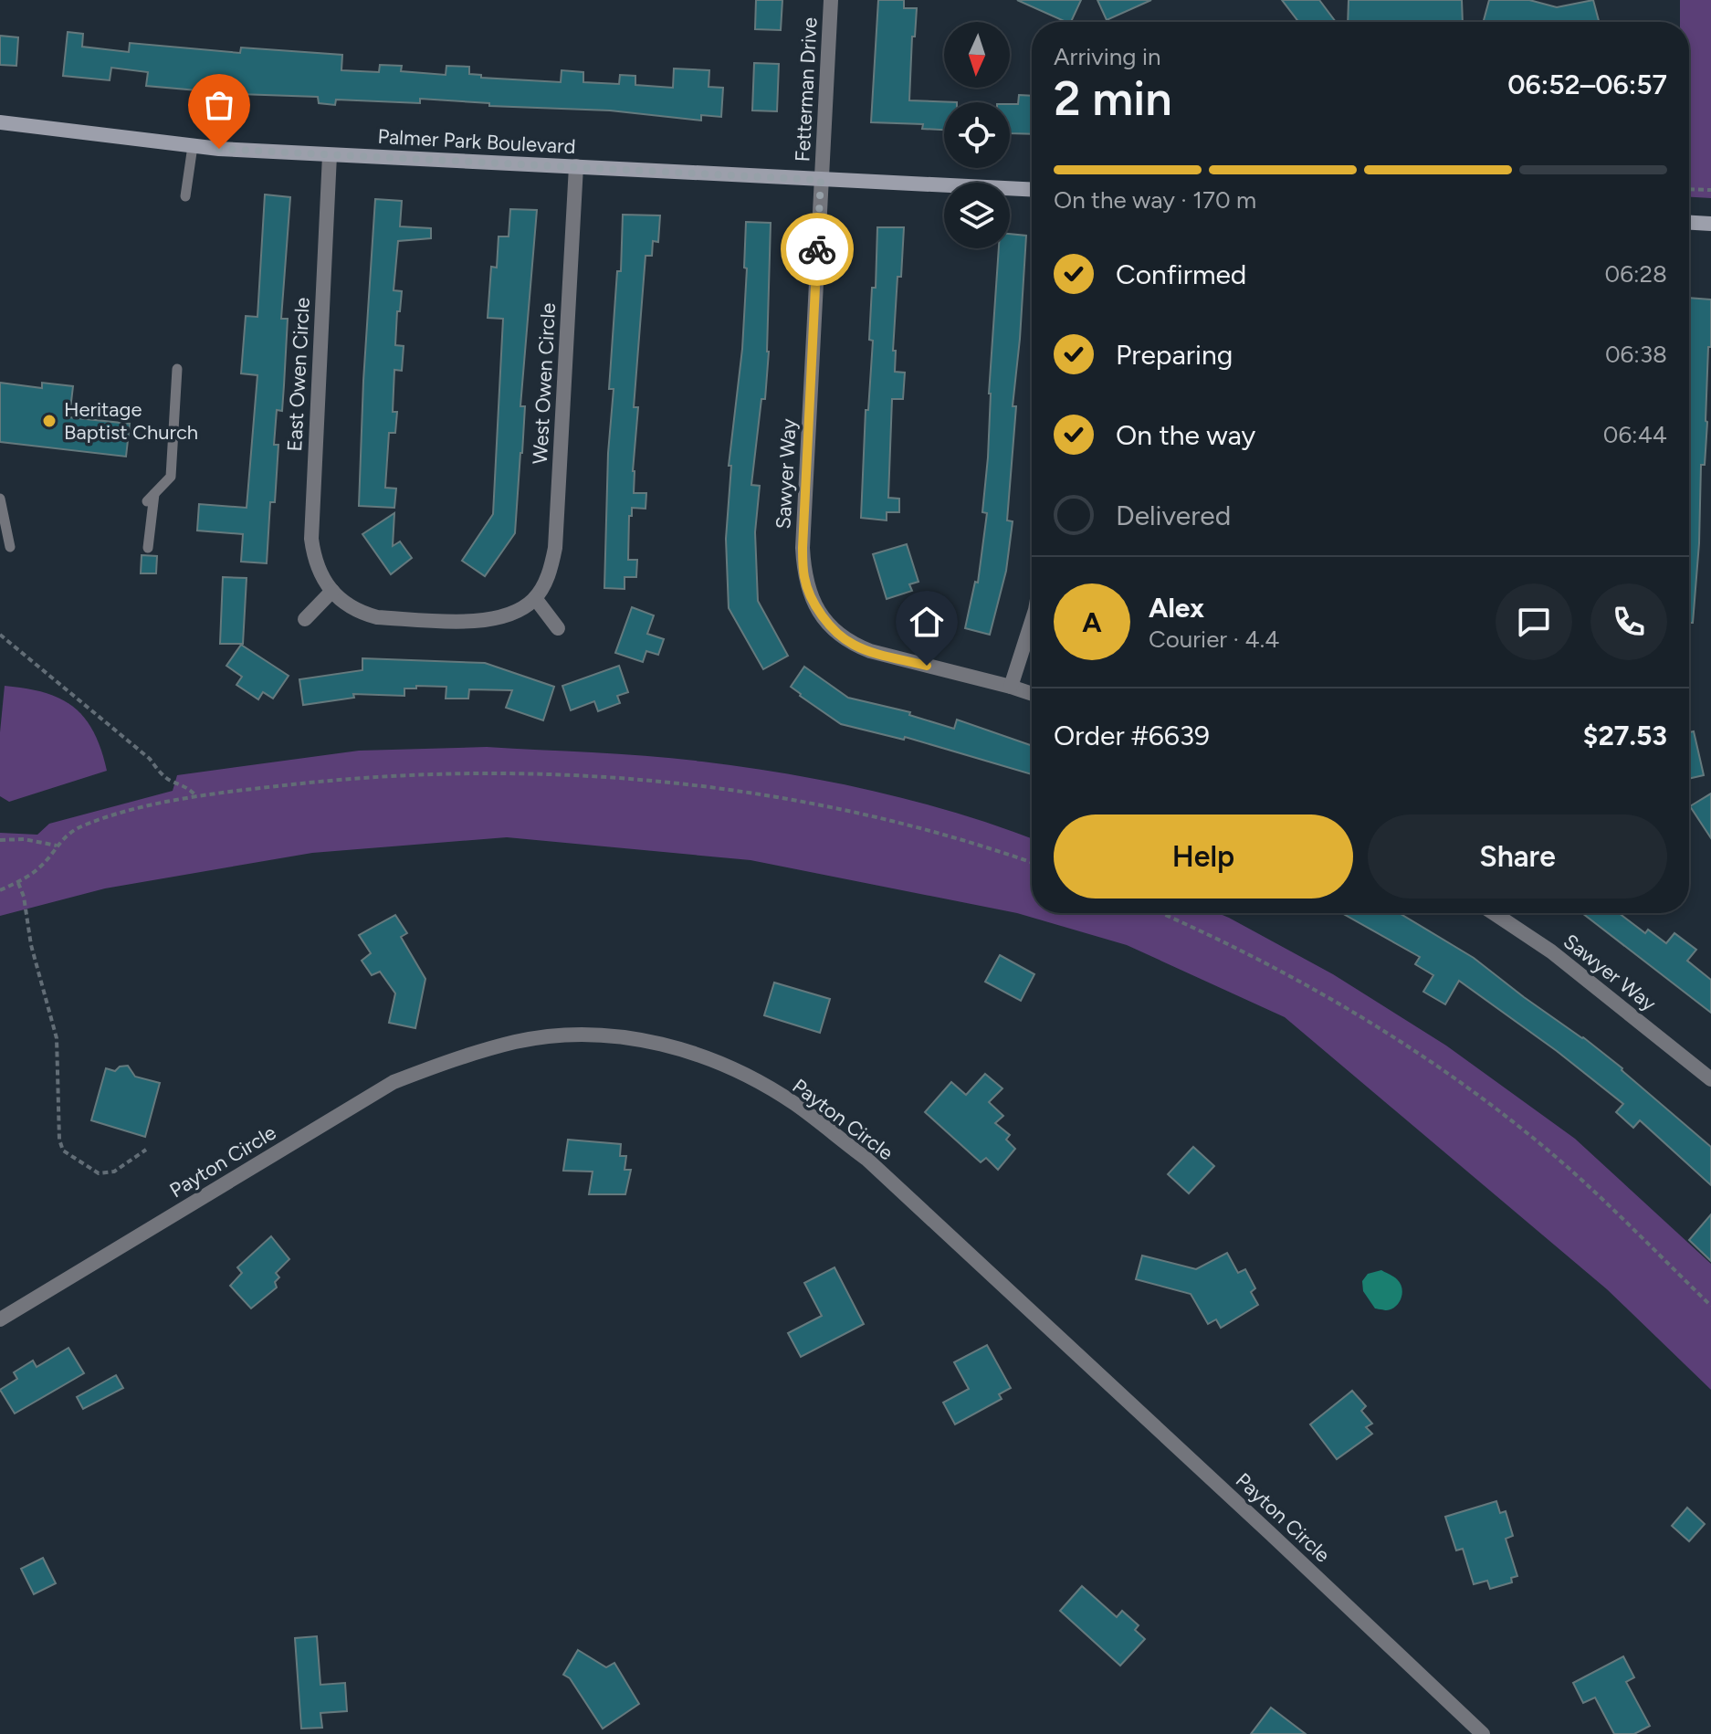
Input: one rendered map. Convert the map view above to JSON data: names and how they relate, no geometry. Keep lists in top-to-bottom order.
{
  "streets": {
    "main road": ["Palmer Park Boulevard"],
    "street": [
      "Fetterman Drive",
      "East Owen Circle",
      "West Owen Circle",
      "Sawyer Way",
      "Payton Circle"
    ]
  },
  "crossings": [
    ["Fetterman Drive", "Palmer Park Boulevard"],
    ["Fetterman Drive", "Sawyer Way"],
    ["Palmer Park Boulevard", "East Owen Circle"],
    ["Palmer Park Boulevard", "West Owen Circle"],
    ["Palmer Park Boulevard", "Sawyer Way"],
    ["East Owen Circle", "West Owen Circle"]
  ],
  "places": ["Heritage Baptist Church"],
  "north": "bottom",
  "page": {
    "heading": ["2 min", "Arriving in", "06:52–06:57"],
    "panel": [
      "Alex",
      "Courier · 4.4",
      "Order #6639",
      "$27.53"
    ],
    "bar": "On the way · 170 m",
    "list": [
      ["Confirmed", "06:28"],
      ["Preparing", "06:38"],
      ["On the way", "06:44"],
      "Delivered"
    ],
    "round": "A",
    "buttons": ["Help", "Share"]
  }
}
